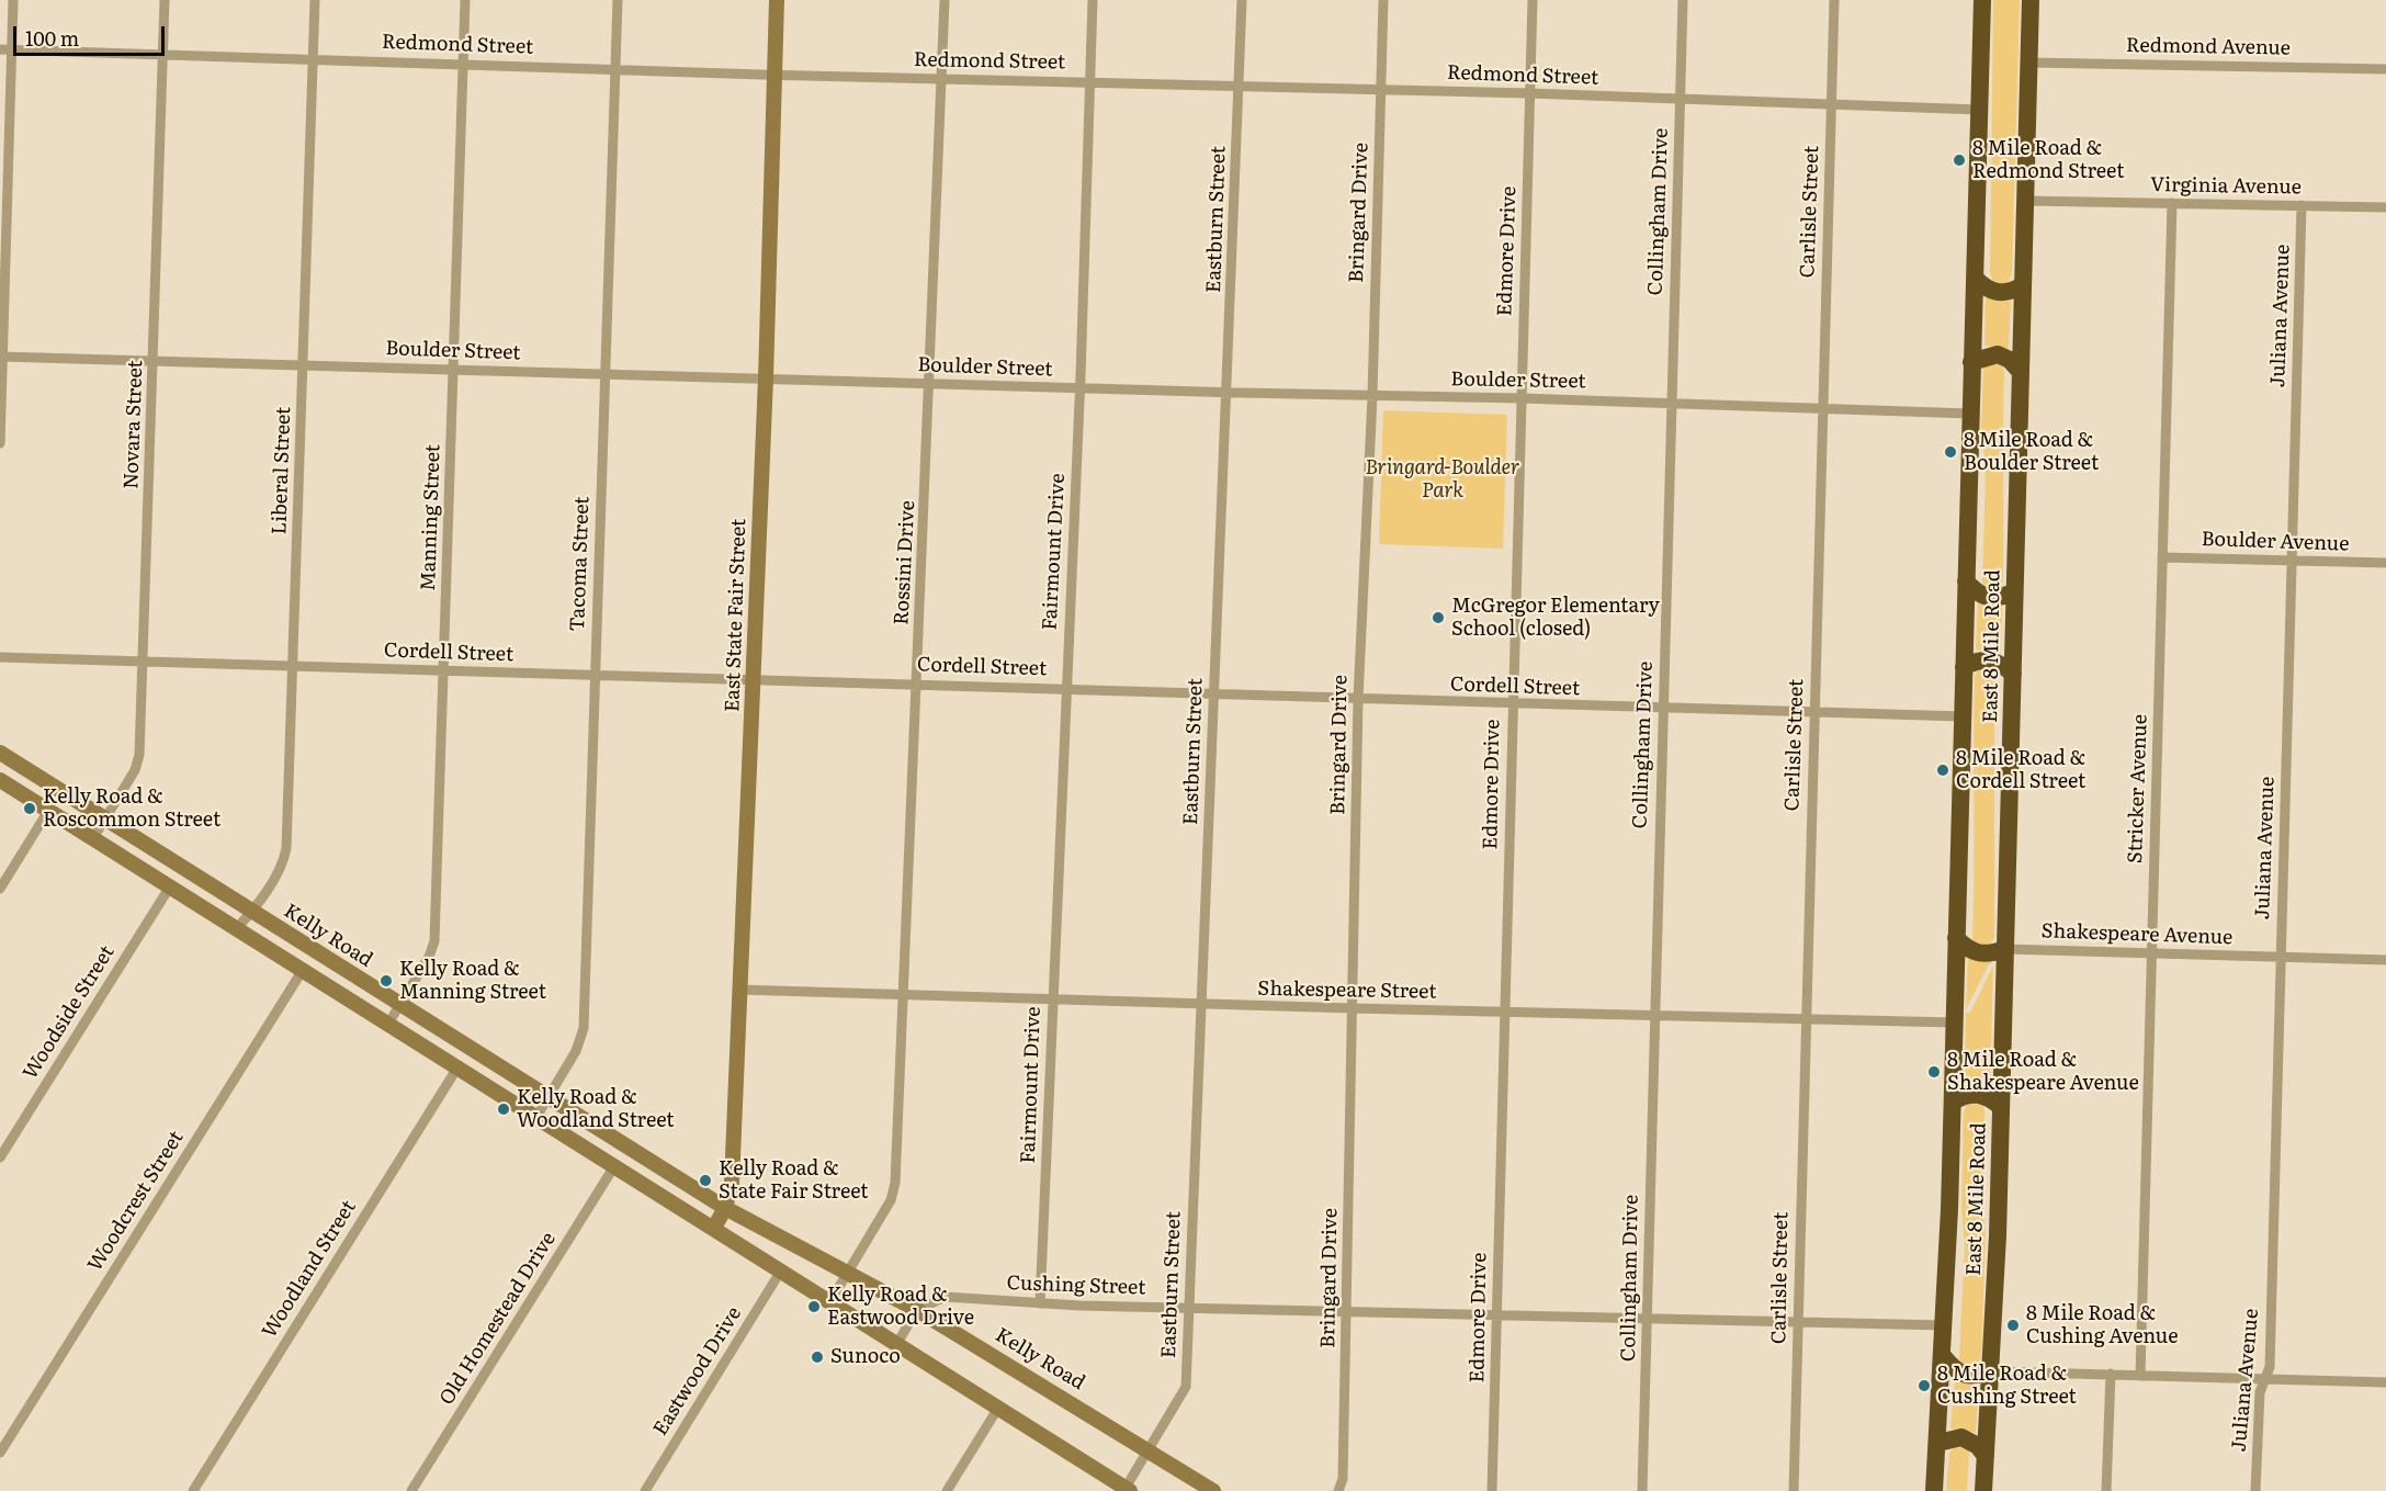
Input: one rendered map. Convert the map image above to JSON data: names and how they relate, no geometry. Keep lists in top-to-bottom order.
{
  "streets": {
    "highway": ["East 8 Mile Road"],
    "street": [
      "Redmond Street",
      "Redmond Avenue",
      "Virginia Avenue",
      "Collingham Drive",
      "Carlisle Street",
      "Bringard Drive",
      "Eastburn Street",
      "Edmore Drive",
      "Juliana Avenue",
      "Boulder Street",
      "Novara Street",
      "Liberal Street",
      "Manning Street",
      "Boulder Avenue",
      "Fairmount Drive",
      "Rossini Drive",
      "Tacoma Street",
      "East State Fair Street",
      "Cordell Street",
      "Stricker Avenue",
      "Shakespeare Avenue",
      "Kelly Road",
      "Shakespeare Street",
      "Woodside Street",
      "Woodcrest Street",
      "Woodland Street",
      "Cushing Street",
      "Old Homestead Drive",
      "Eastwood Drive"
    ]
  },
  "crossings": [
    ["Redmond Street", "Collingham Drive"],
    ["Redmond Street", "Carlisle Street"],
    ["Redmond Street", "Bringard Drive"],
    ["Redmond Street", "Eastburn Street"],
    ["Redmond Street", "Edmore Drive"],
    ["Redmond Street", "Novara Street"],
    ["Redmond Street", "Liberal Street"],
    ["Redmond Street", "Manning Street"],
    ["Redmond Street", "Fairmount Drive"],
    ["Redmond Street", "Rossini Drive"],
    ["Redmond Street", "Tacoma Street"],
    ["Redmond Street", "East State Fair Street"],
    ["Redmond Street", "East 8 Mile Road"],
    ["Redmond Avenue", "East 8 Mile Road"],
    ["Virginia Avenue", "Juliana Avenue"],
    ["Virginia Avenue", "East 8 Mile Road"],
    ["Virginia Avenue", "Stricker Avenue"],
    ["Collingham Drive", "Boulder Street"],
    ["Collingham Drive", "Cordell Street"],
    ["Collingham Drive", "Shakespeare Street"],
    ["Collingham Drive", "Cushing Street"],
    ["Carlisle Street", "Boulder Street"],
    ["Carlisle Street", "Cordell Street"],
    ["Carlisle Street", "Shakespeare Street"],
    ["Carlisle Street", "Cushing Street"],
    ["Bringard Drive", "Boulder Street"],
    ["Bringard Drive", "Cordell Street"],
    ["Bringard Drive", "Shakespeare Street"],
    ["Bringard Drive", "Cushing Street"],
    ["Eastburn Street", "Boulder Street"],
    ["Eastburn Street", "Cordell Street"],
    ["Eastburn Street", "Kelly Road"],
    ["Eastburn Street", "Shakespeare Street"],
    ["Eastburn Street", "Cushing Street"],
    ["Edmore Drive", "Boulder Street"],
    ["Edmore Drive", "Cordell Street"],
    ["Edmore Drive", "Shakespeare Street"],
    ["Edmore Drive", "Cushing Street"],
    ["Juliana Avenue", "Boulder Avenue"],
    ["Juliana Avenue", "Shakespeare Avenue"],
    ["Boulder Street", "Novara Street"],
    ["Boulder Street", "Liberal Street"],
    ["Boulder Street", "Manning Street"],
    ["Boulder Street", "Fairmount Drive"],
    ["Boulder Street", "Rossini Drive"],
    ["Boulder Street", "Tacoma Street"],
    ["Boulder Street", "East State Fair Street"],
    ["Boulder Street", "East 8 Mile Road"],
    ["Novara Street", "Cordell Street"],
    ["Novara Street", "Kelly Road"],
    ["Liberal Street", "Cordell Street"],
    ["Liberal Street", "Kelly Road"],
    ["Manning Street", "Cordell Street"],
    ["Manning Street", "Kelly Road"],
    ["Boulder Avenue", "Stricker Avenue"],
    ["Fairmount Drive", "Cordell Street"],
    ["Fairmount Drive", "Shakespeare Street"],
    ["Fairmount Drive", "Cushing Street"],
    ["Rossini Drive", "Cordell Street"],
    ["Rossini Drive", "Kelly Road"],
    ["Rossini Drive", "Shakespeare Street"],
    ["Tacoma Street", "Cordell Street"],
    ["Tacoma Street", "Kelly Road"],
    ["East State Fair Street", "Cordell Street"],
    ["East State Fair Street", "Kelly Road"],
    ["East State Fair Street", "Shakespeare Street"],
    ["East 8 Mile Road", "Cordell Street"],
    ["East 8 Mile Road", "Shakespeare Avenue"],
    ["East 8 Mile Road", "Shakespeare Street"],
    ["East 8 Mile Road", "Cushing Street"],
    ["Stricker Avenue", "Shakespeare Avenue"],
    ["Kelly Road", "Cushing Street"]
  ],
  "parks": ["Bringard-Boulder Park"],
  "places": [
    "8 Mile Road & Redmond Street",
    "8 Mile Road & Boulder Street",
    "McGregor Elementary School (closed)",
    "8 Mile Road & Cordell Street",
    "Kelly Road & Roscommon Street",
    "Kelly Road & Manning Street",
    "8 Mile Road & Shakespeare Avenue",
    "Kelly Road & Woodland Street",
    "Kelly Road & State Fair Street",
    "Kelly Road & Eastwood Drive",
    "8 Mile Road & Cushing Avenue",
    "Sunoco",
    "8 Mile Road & Cushing Street"
  ],
  "scale_bar": "100 m"
}
